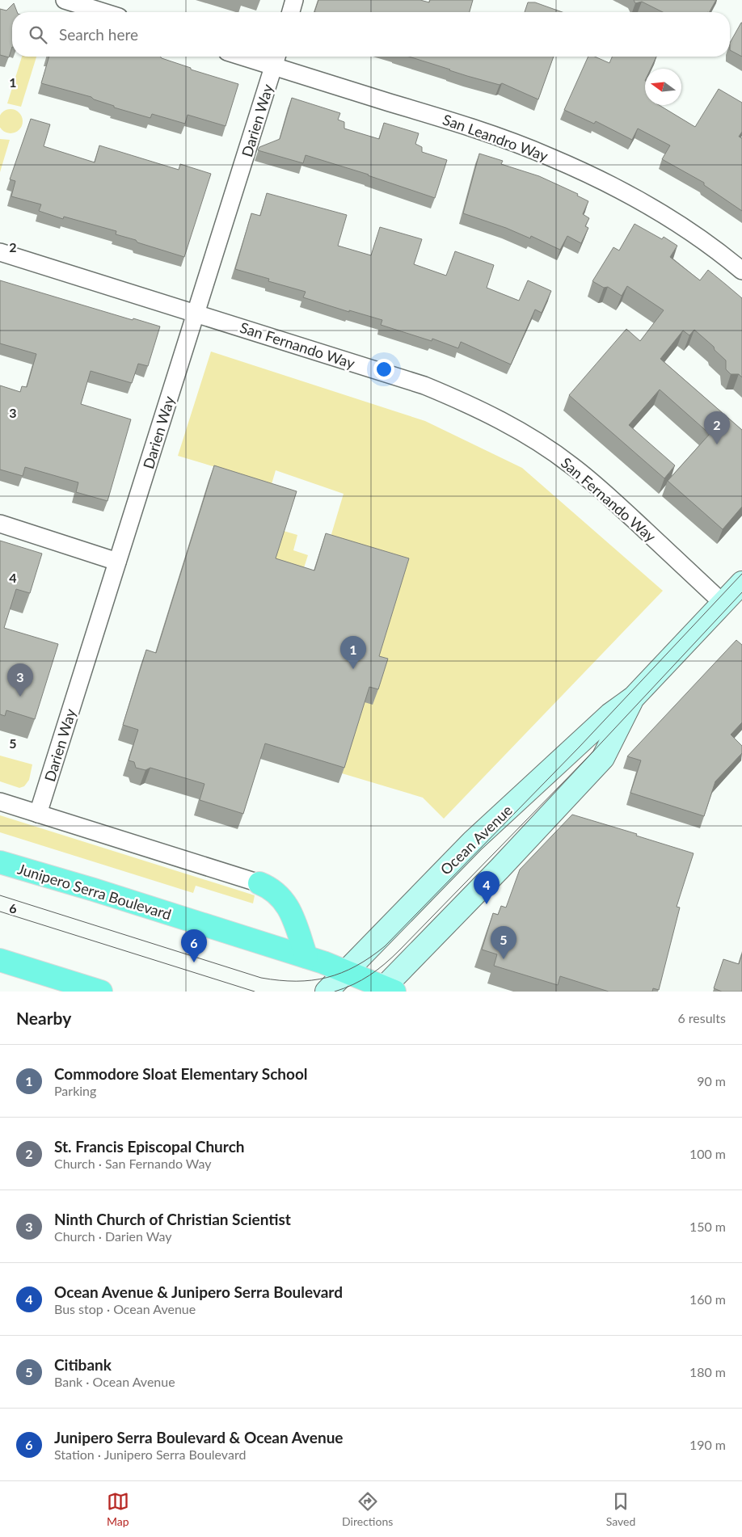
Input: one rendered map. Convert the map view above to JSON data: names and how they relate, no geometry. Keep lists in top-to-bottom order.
{
  "streets": {
    "main road": ["Ocean Avenue", "Junipero Serra Boulevard"],
    "street": ["Darien Way", "San Leandro Way", "San Fernando Way"]
  },
  "crossings": [
    ["Darien Way", "San Leandro Way"],
    ["Darien Way", "San Fernando Way"],
    ["San Fernando Way", "Ocean Avenue"],
    ["Ocean Avenue", "Junipero Serra Boulevard"]
  ],
  "north": "left",
  "page": {
    "search": "Search here",
    "pins": [
      "2",
      "1",
      "3",
      "4",
      "5",
      "6"
    ],
    "heading": ["Nearby", "6 results"],
    "list": [
      {
        "mark": "1",
        "name": "Commodore Sloat Elementary School",
        "note": "Parking",
        "value": "90 m"
      },
      {
        "mark": "2",
        "name": "St. Francis Episcopal Church",
        "note": "Church · San Fernando Way",
        "value": "100 m"
      },
      {
        "mark": "3",
        "name": "Ninth Church of Christian Scientist",
        "note": "Church · Darien Way",
        "value": "150 m"
      },
      {
        "mark": "4",
        "name": "Ocean Avenue & Junipero Serra Boulevard",
        "note": "Bus stop · Ocean Avenue",
        "value": "160 m"
      },
      {
        "mark": "5",
        "name": "Citibank",
        "note": "Bank · Ocean Avenue",
        "value": "180 m"
      },
      {
        "mark": "6",
        "name": "Junipero Serra Boulevard & Ocean Avenue",
        "note": "Station · Junipero Serra Boulevard",
        "value": "190 m"
      }
    ],
    "nav": ["Map", "Directions", "Saved"]
  },
  "grid": {
    "rows": [
      "1",
      "2",
      "3",
      "4",
      "5",
      "6"
    ]
  }
}
